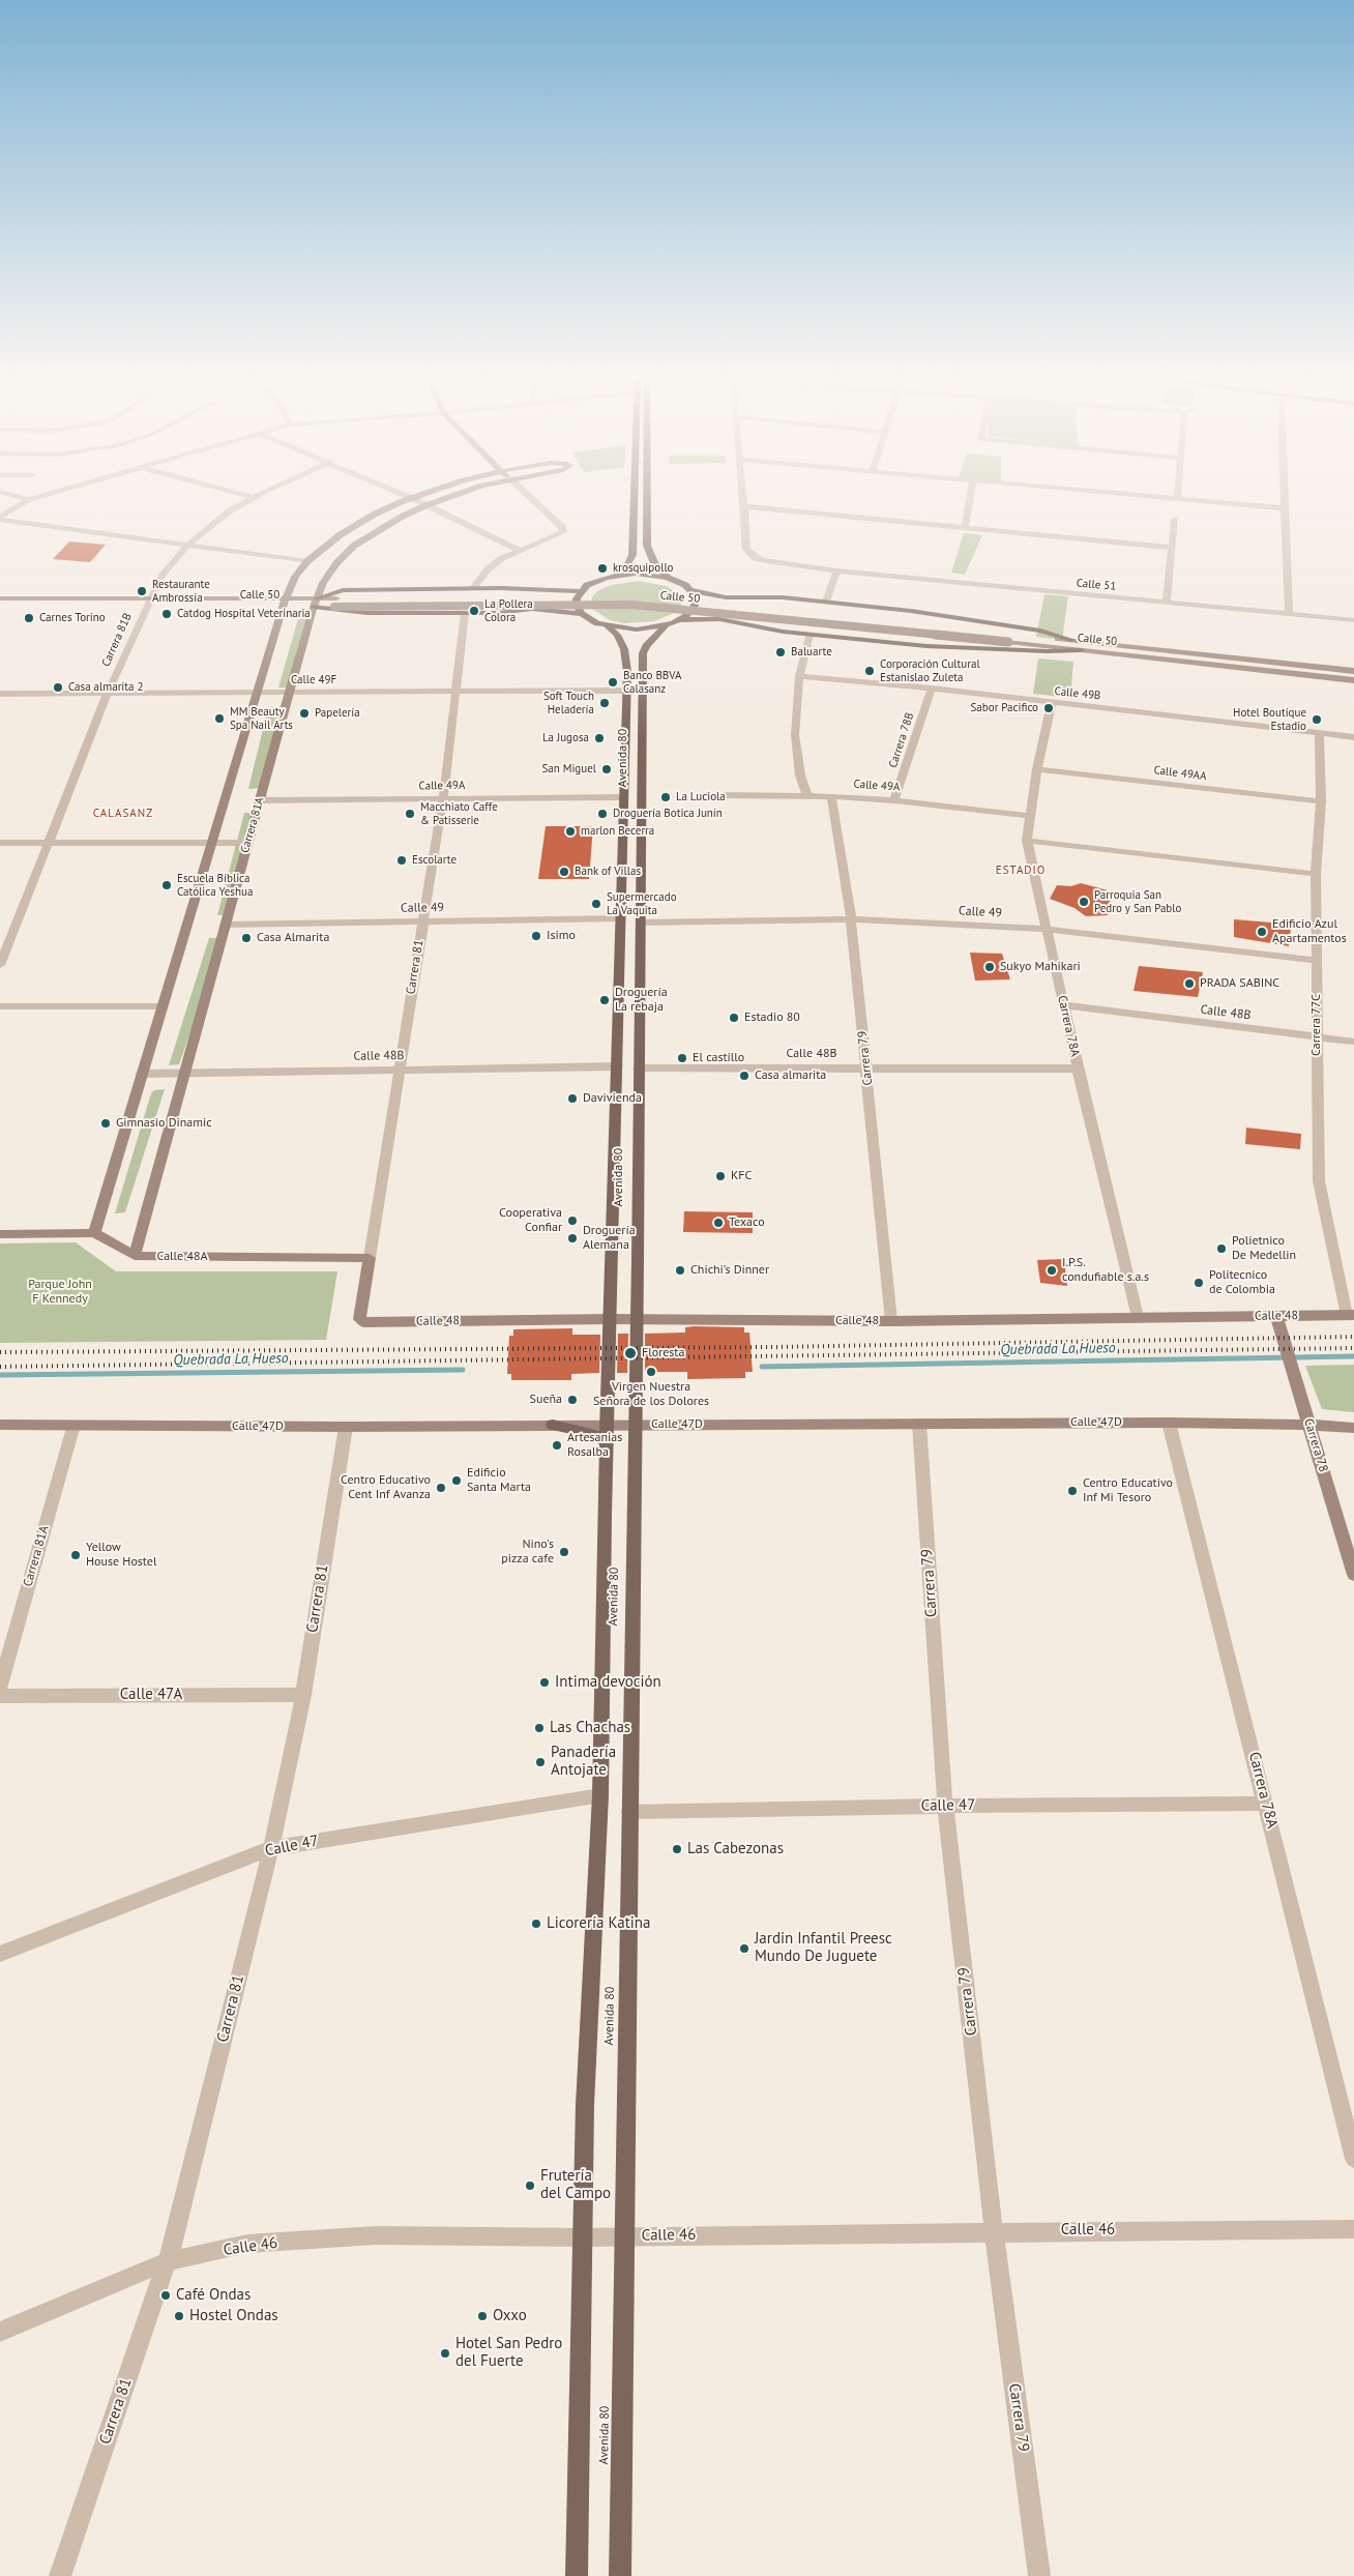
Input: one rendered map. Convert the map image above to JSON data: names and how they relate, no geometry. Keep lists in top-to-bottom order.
{
  "streets": {
    "main road": ["Avenida 80"],
    "street": [
      "Calle 51",
      "Calle 50",
      "Carrera 81B",
      "Calle 49F",
      "Calle 49B",
      "Carrera 78B",
      "Calle 49AA",
      "Calle 49A",
      "Carrera 81A",
      "Calle 49",
      "Carrera 81",
      "Calle 48B",
      "Carrera 77C",
      "Carrera 78A",
      "Carrera 79",
      "Calle 48A",
      "Calle 48",
      "Calle 47D",
      "Carrera 78",
      "Calle 47A",
      "Calle 47",
      "Calle 46"
    ]
  },
  "crossings": [
    ["Calle 50", "Carrera 81B"],
    ["Calle 50", "Carrera 81A"],
    ["Carrera 81B", "Calle 49F"],
    ["Calle 49F", "Avenida 80"],
    ["Calle 49F", "Carrera 81A"],
    ["Calle 49F", "Carrera 81"],
    ["Calle 49B", "Carrera 78B"],
    ["Calle 49B", "Carrera 77C"],
    ["Calle 49B", "Carrera 78A"],
    ["Carrera 78B", "Calle 49A"],
    ["Avenida 80", "Calle 49A"],
    ["Avenida 80", "Calle 49"],
    ["Avenida 80", "Calle 48B"],
    ["Avenida 80", "Calle 48"],
    ["Avenida 80", "Calle 47D"],
    ["Avenida 80", "Calle 47"],
    ["Avenida 80", "Calle 46"],
    ["Calle 49AA", "Carrera 77C"],
    ["Calle 49AA", "Carrera 78A"],
    ["Calle 49A", "Carrera 81A"],
    ["Calle 49A", "Carrera 81"],
    ["Calle 49A", "Carrera 78A"],
    ["Calle 49A", "Carrera 79"],
    ["Carrera 81A", "Calle 49"],
    ["Carrera 81A", "Calle 48B"],
    ["Carrera 81A", "Calle 48A"],
    ["Carrera 81A", "Calle 47D"],
    ["Calle 49", "Carrera 81"],
    ["Calle 49", "Carrera 77C"],
    ["Calle 49", "Carrera 78A"],
    ["Calle 49", "Carrera 79"],
    ["Carrera 81", "Calle 48B"],
    ["Carrera 81", "Calle 48A"],
    ["Carrera 81", "Calle 48"],
    ["Carrera 81", "Calle 47D"],
    ["Carrera 81", "Calle 47A"],
    ["Carrera 81", "Calle 47"],
    ["Carrera 81", "Calle 46"],
    ["Calle 48B", "Carrera 77C"],
    ["Calle 48B", "Carrera 78A"],
    ["Calle 48B", "Carrera 79"],
    ["Carrera 77C", "Calle 48"],
    ["Carrera 78A", "Calle 48"],
    ["Carrera 78A", "Calle 47D"],
    ["Carrera 78A", "Calle 47"],
    ["Carrera 79", "Calle 48"],
    ["Carrera 79", "Calle 47D"],
    ["Carrera 79", "Calle 47"],
    ["Carrera 79", "Calle 46"],
    ["Calle 48", "Carrera 78"],
    ["Calle 47D", "Carrera 78"]
  ],
  "districts": ["CALASANZ", "ESTADIO"],
  "water": ["Quebrada La Hueso"],
  "parks": ["Parque John F Kennedy"],
  "places": [
    "krosquipollo",
    "Restaurante Ambrossia",
    "La Pollera Colora",
    "Catdog Hospital Veterinaria",
    "Carnes Torino",
    "Baluarte",
    "Corporación Cultural Estanislao Zuleta",
    "Banco BBVA Calasanz",
    "Casa almarita 2",
    "Soft Touch Heladería",
    "Sabor Pacifico",
    "Papelería",
    "MM Beauty Spa Nail Arts",
    "Hotel Boutique Estadio",
    "La Jugosa",
    "San Miguel",
    "La Luciola",
    "Macchiato Caffe & Patisserie",
    "Droguería Botica Junín",
    "marlon Becerra",
    "Escolarte",
    "Bank of Villas",
    "Escuela Bíblica Católica Yeshua",
    "Parroquia San Pedro y San Pablo",
    "Supermercado La Vaquita",
    "Edificio Azul Apartamentos",
    "Isimo",
    "Casa Almarita",
    "Sukyo Mahikari",
    "PRADA SABINC",
    "Droguería La rebaja",
    "Estadio 80",
    "El castillo",
    "Casa almarita",
    "Davivienda",
    "Gimnasio Dinamic",
    "KFC",
    "Cooperativa Confiar",
    "Texaco",
    "Droguería Alemana",
    "Polietnico De Medellin",
    "Chichi’s Dinner",
    "I.P.S. condufiable s.a.s",
    "Politecnico de Colombia",
    "Floresta",
    "Virgen Nuestra Señora de los Dolores",
    "Sueña",
    "Artesanias Rosalba",
    "Edificio Santa Marta",
    "Centro Educativo Cent Inf Avanza",
    "Centro Educativo Inf Mi Tesoro",
    "Nino's pizza cafe",
    "Yellow House Hostel",
    "Intima devoción",
    "Las Chachas",
    "Panadería Antojate",
    "Las Cabezonas",
    "Licorería Katina",
    "Jardin Infantil Preesc Mundo De Juguete",
    "Frutería del Campo",
    "Café Ondas",
    "Hostel Ondas",
    "Oxxo",
    "Hotel San Pedro del Fuerte"
  ]
}
